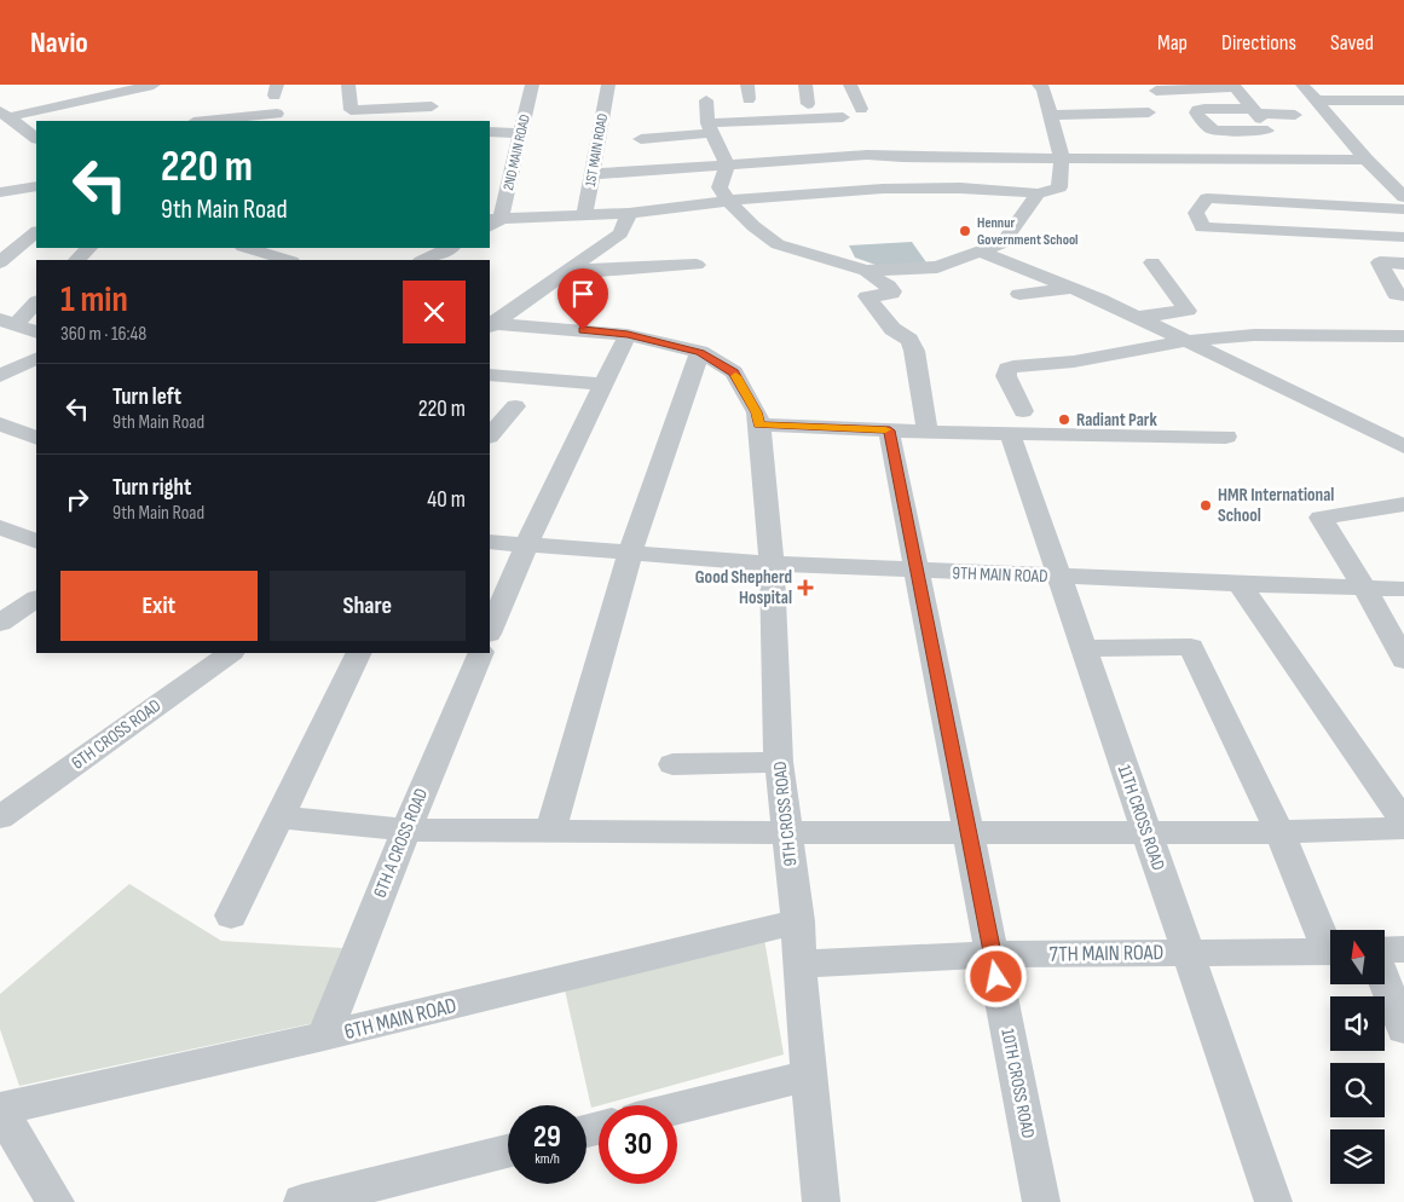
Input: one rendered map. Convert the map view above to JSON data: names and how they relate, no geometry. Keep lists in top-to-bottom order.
{
  "streets": {
    "street": [
      "1ST MAIN ROAD",
      "2ND MAIN ROAD",
      "9TH MAIN ROAD",
      "6TH CROSS ROAD",
      "9TH CROSS ROAD",
      "11TH CROSS ROAD",
      "6TH A CROSS ROAD",
      "7TH MAIN ROAD",
      "6TH MAIN ROAD",
      "10TH CROSS ROAD"
    ]
  },
  "crossings": [
    ["9TH MAIN ROAD", "9TH CROSS ROAD"],
    ["9TH MAIN ROAD", "11TH CROSS ROAD"],
    ["9TH MAIN ROAD", "10TH CROSS ROAD"],
    ["9TH CROSS ROAD", "7TH MAIN ROAD"],
    ["9TH CROSS ROAD", "6TH MAIN ROAD"],
    ["11TH CROSS ROAD", "7TH MAIN ROAD"],
    ["6TH A CROSS ROAD", "6TH MAIN ROAD"],
    ["7TH MAIN ROAD", "10TH CROSS ROAD"]
  ],
  "places": {
    "other": ["Hennur Government School", "Radiant Park", "HMR International School"],
    "health": ["Good Shepherd Hospital"]
  },
  "north": "top",
  "page": {
    "header": "Navio",
    "nav": ["Map", "Directions", "Saved"],
    "turn": ["220 m", "9th Main Road"],
    "heading": ["1 min", "360 m · 16:48"],
    "list": [
      {
        "name": "Turn left",
        "note": "9th Main Road",
        "value": "220 m"
      },
      {
        "name": "Turn right",
        "note": "9th Main Road",
        "value": "40 m"
      }
    ],
    "buttons": ["Exit", "Share"],
    "speed": "29 km/h",
    "limit": "30"
  }
}
